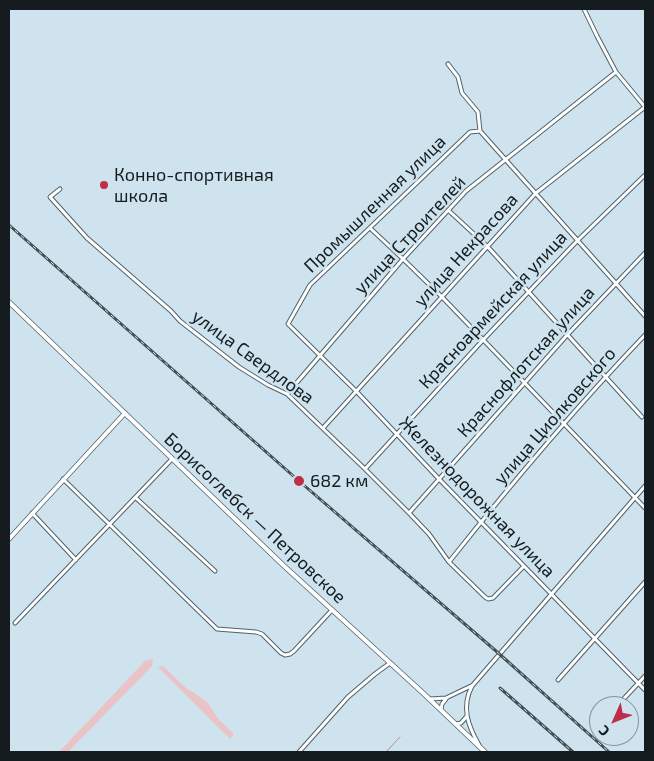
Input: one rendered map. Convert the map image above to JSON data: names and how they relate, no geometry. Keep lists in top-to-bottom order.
{
  "streets": {
    "street": [
      "Промышленная улица",
      "улица Строителей",
      "улица Некрасова",
      "Красноармейская улица",
      "улица Свердлова",
      "Краснофлотская улица",
      "улица Циолковского",
      "Железнодорожная улица",
      "Борисоглебск — Петровское"
    ]
  },
  "crossings": [
    ["Промышленная улица", "Железнодорожная улица"],
    ["улица Строителей", "улица Свердлова"],
    ["улица Строителей", "Железнодорожная улица"],
    ["улица Некрасова", "улица Свердлова"],
    ["улица Некрасова", "Железнодорожная улица"],
    ["Красноармейская улица", "улица Свердлова"],
    ["Красноармейская улица", "Железнодорожная улица"],
    ["улица Свердлова", "Краснофлотская улица"],
    ["улица Свердлова", "улица Циолковского"],
    ["улица Свердлова", "Железнодорожная улица"],
    ["Краснофлотская улица", "Железнодорожная улица"],
    ["улица Циолковского", "Железнодорожная улица"]
  ],
  "places": ["Конно-спортивная школа", "682 км"],
  "north": "bottom left"
}
